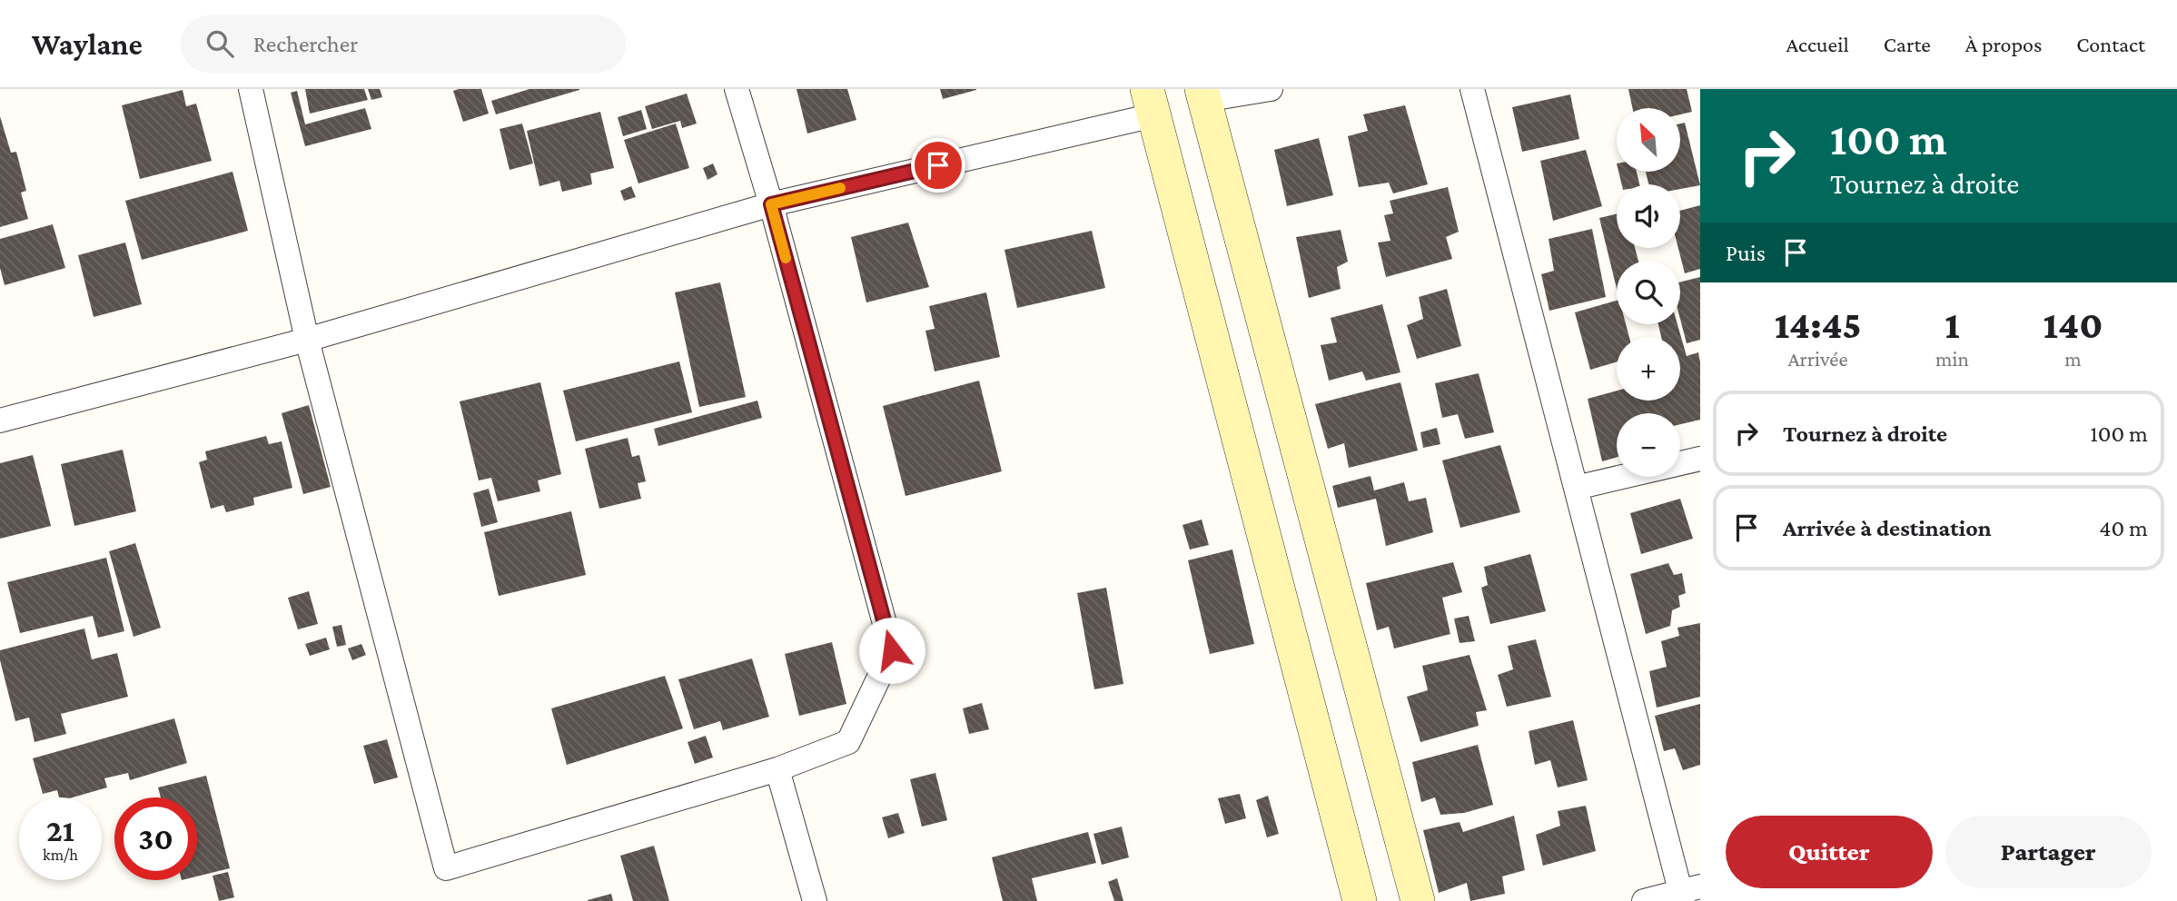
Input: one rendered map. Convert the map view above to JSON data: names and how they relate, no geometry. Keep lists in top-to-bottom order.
{
  "north": "top left",
  "page": {
    "header": "Waylane",
    "search": "Rechercher",
    "nav": [
      "Accueil",
      "Carte",
      "À propos",
      "Contact"
    ],
    "turn": ["100 m", "Tournez à droite"],
    "map_buttons": ["+", "−"],
    "then": "Puis",
    "eta": [
      "14:45",
      "Arrivée",
      "1",
      "min",
      "140",
      "m"
    ],
    "list": [
      {
        "name": "Tournez à droite",
        "value": "100 m"
      },
      {
        "name": "Arrivée à destination",
        "value": "40 m"
      }
    ],
    "speed": "21 km/h",
    "limit": "30",
    "buttons": ["Quitter", "Partager"]
  }
}
